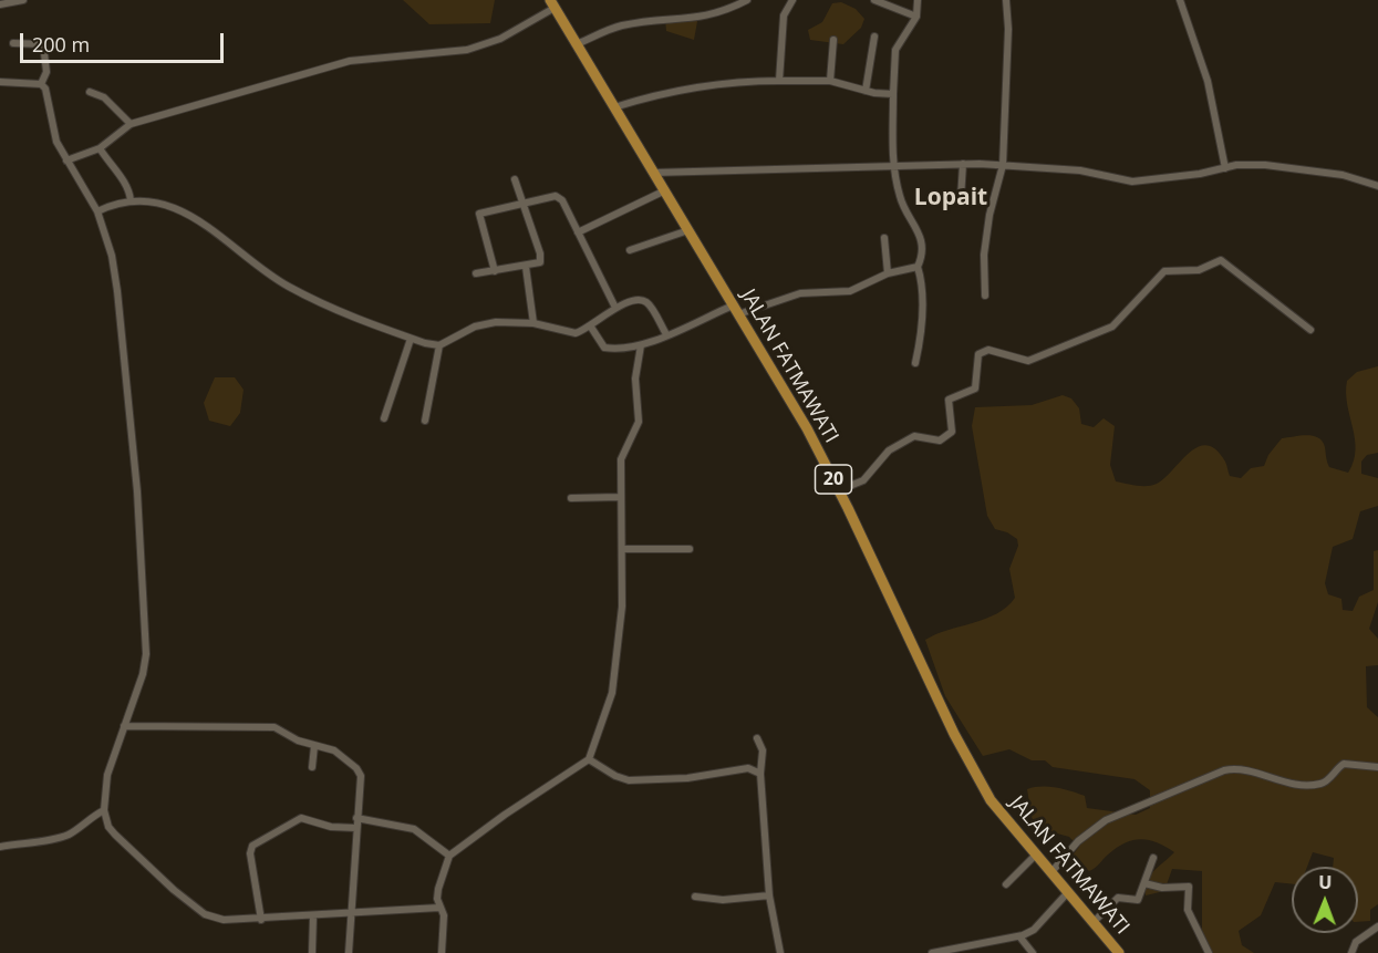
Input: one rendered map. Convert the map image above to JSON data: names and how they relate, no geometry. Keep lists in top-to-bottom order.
{
  "streets": {
    "highway": ["JALAN FATMAWATI", "20"]
  },
  "districts": ["Lopait"],
  "scale_bar": "200 m",
  "north": "top"
}
